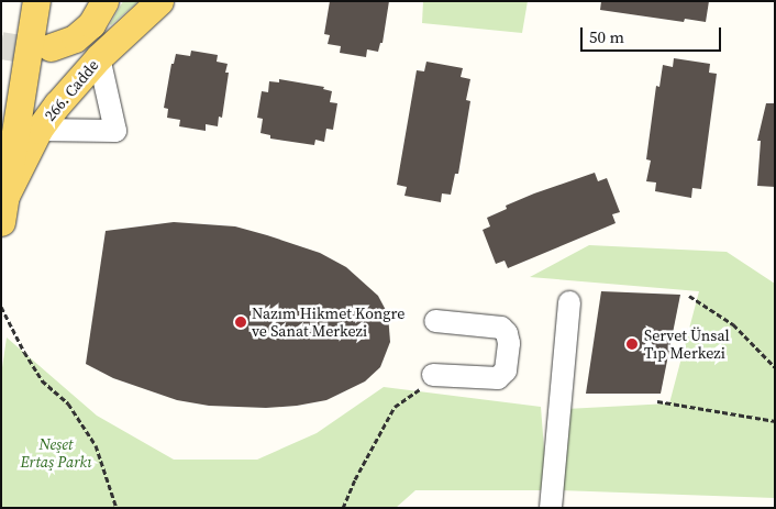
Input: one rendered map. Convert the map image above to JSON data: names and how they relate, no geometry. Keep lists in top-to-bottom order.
{
  "streets": {
    "main road": ["266. Cadde"]
  },
  "parks": ["Neşet Ertaş Parkı"],
  "places": ["Nazım Hikmet Kongre ve Sanat Merkezi", "Servet Ünsal Tıp Merkezi"],
  "scale_bar": "50 m"
}
